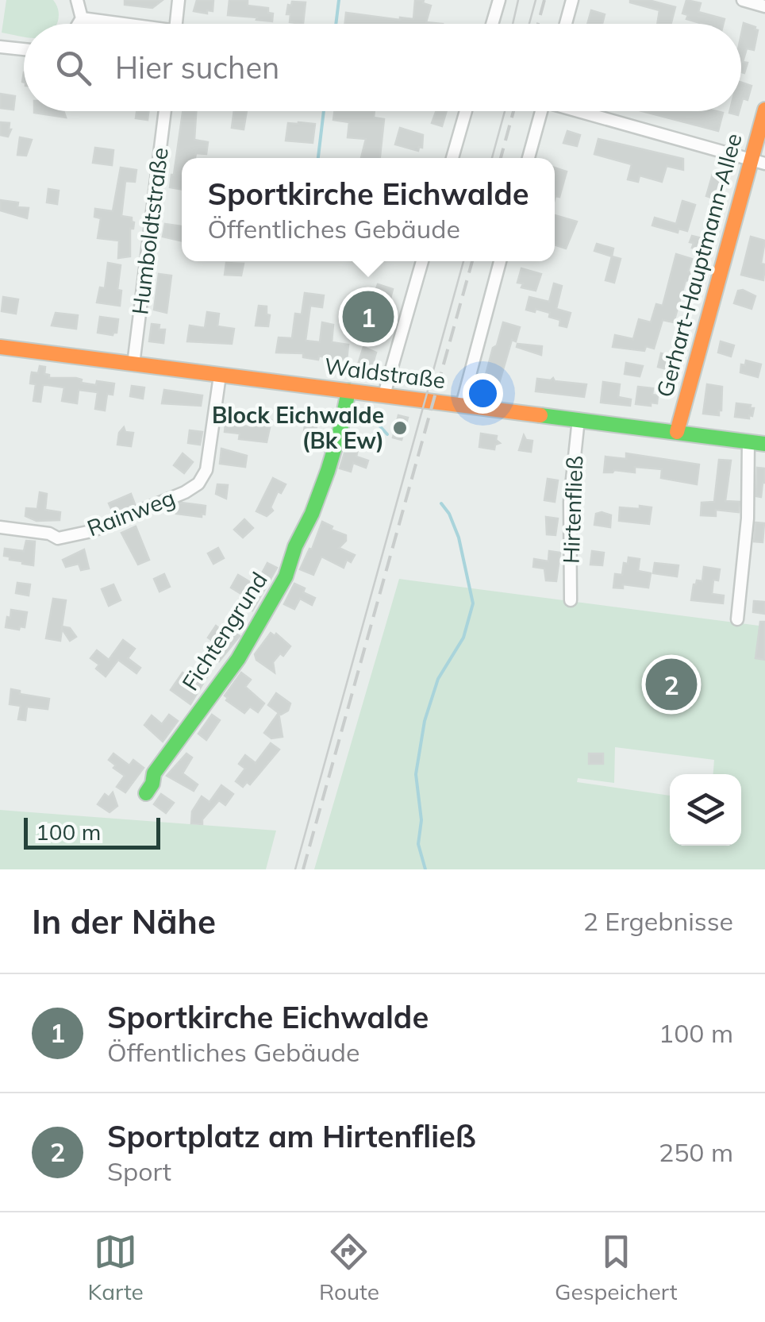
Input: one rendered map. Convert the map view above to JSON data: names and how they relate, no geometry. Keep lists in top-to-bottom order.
{
  "streets": {
    "street": [
      "Humboldtstraße",
      "Gerhart-Hauptmann-Allee",
      "Waldstraße",
      "Hirtenfließ",
      "Rainweg",
      "Fichtengrund"
    ]
  },
  "crossings": [
    ["Humboldtstraße", "Waldstraße"],
    ["Gerhart-Hauptmann-Allee", "Waldstraße"],
    ["Waldstraße", "Hirtenfließ"],
    ["Waldstraße", "Rainweg"],
    ["Waldstraße", "Fichtengrund"]
  ],
  "places": ["Block Eichwalde (Bk Ew)"],
  "scale_bar": "100 m",
  "page": {
    "search": "Hier suchen",
    "popup": ["Sportkirche Eichwalde", "Öffentliches Gebäude"],
    "pins": ["1", "2"],
    "scale": "100 m",
    "heading": ["In der Nähe", "2 Ergebnisse"],
    "list": [
      {
        "mark": "1",
        "name": "Sportkirche Eichwalde",
        "note": "Öffentliches Gebäude",
        "value": "100 m"
      },
      {
        "mark": "2",
        "name": "Sportplatz am Hirtenfließ",
        "note": "Sport",
        "value": "250 m"
      }
    ],
    "nav": ["Karte", "Route", "Gespeichert"]
  }
}
